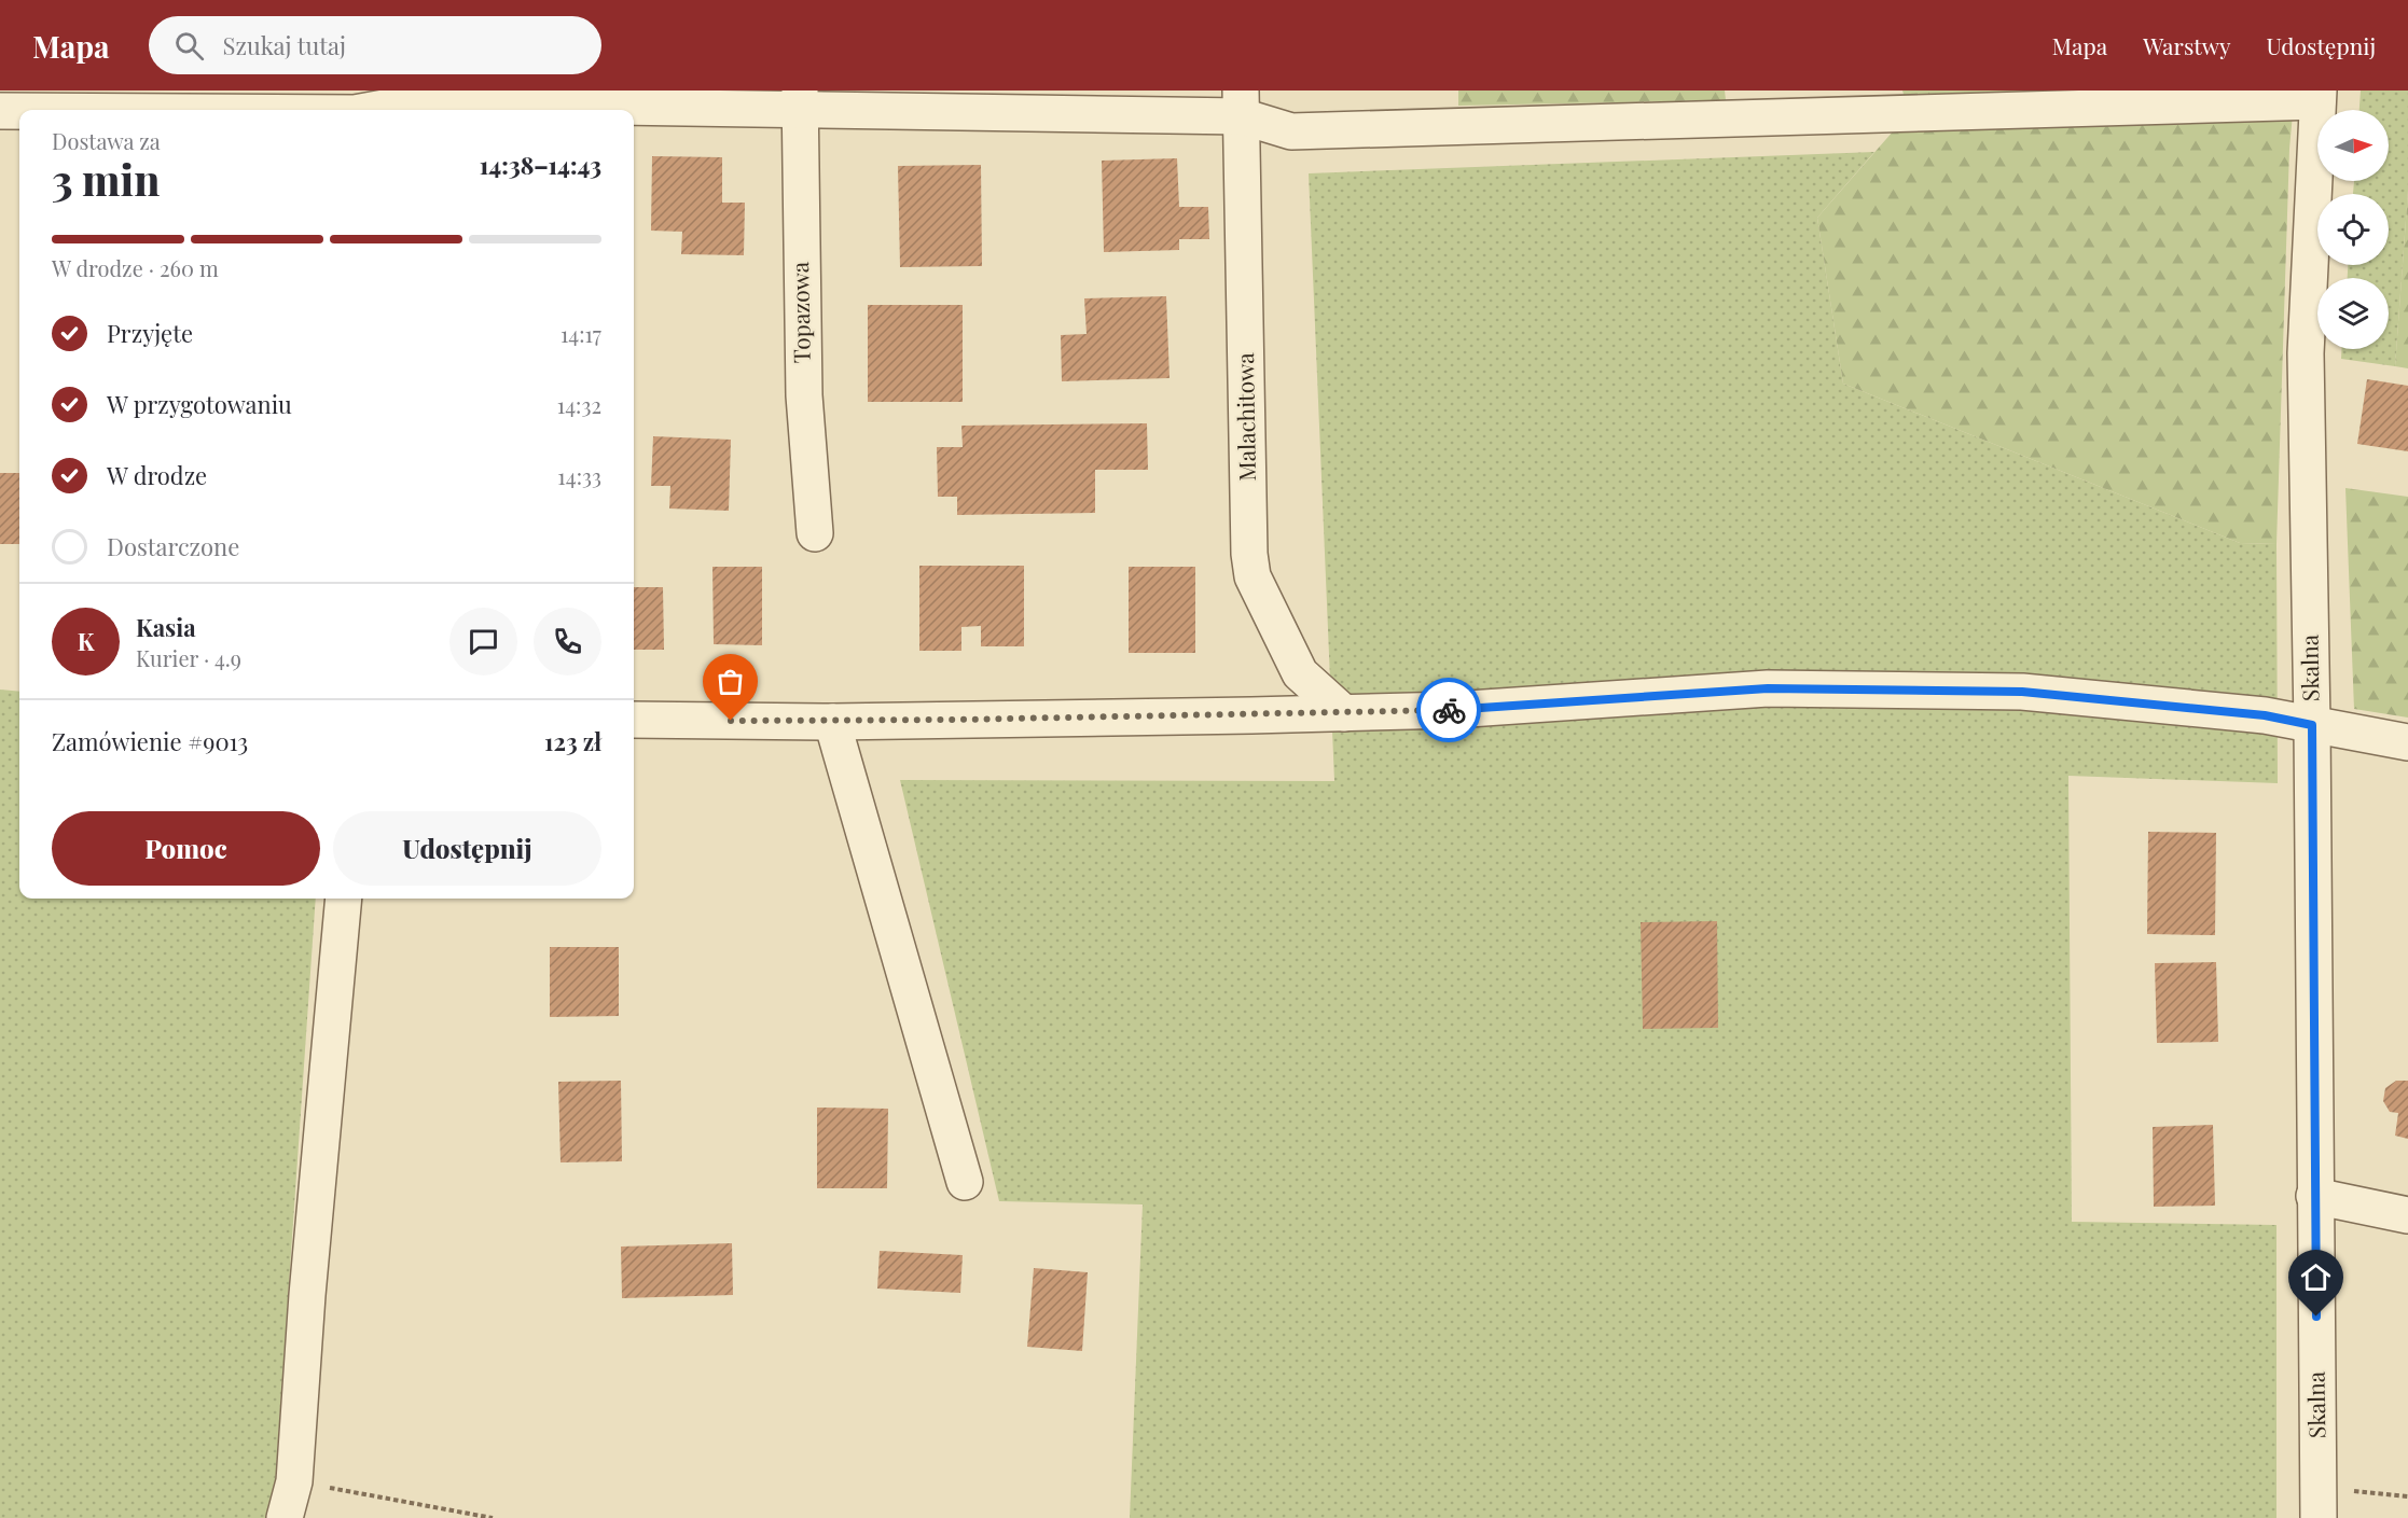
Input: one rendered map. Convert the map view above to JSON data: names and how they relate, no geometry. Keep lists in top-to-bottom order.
{
  "streets": {
    "street": ["Topazowa", "Malachitowa", "Skalna"]
  },
  "north": "right",
  "page": {
    "header": "Mapa",
    "search": "Szukaj tutaj",
    "nav": ["Mapa", "Warstwy", "Udostępnij"],
    "heading": ["3 min", "Dostawa za", "14:38–14:43"],
    "panel": [
      "Kasia",
      "Kurier · 4.9",
      "Zamówienie #9013",
      "123 zł"
    ],
    "bar": "W drodze · 260 m",
    "list": [
      ["Przyjęte", "14:17"],
      ["W przygotowaniu", "14:32"],
      ["W drodze", "14:33"],
      "Dostarczone"
    ],
    "round": "K",
    "buttons": ["Pomoc", "Udostępnij"]
  }
}
